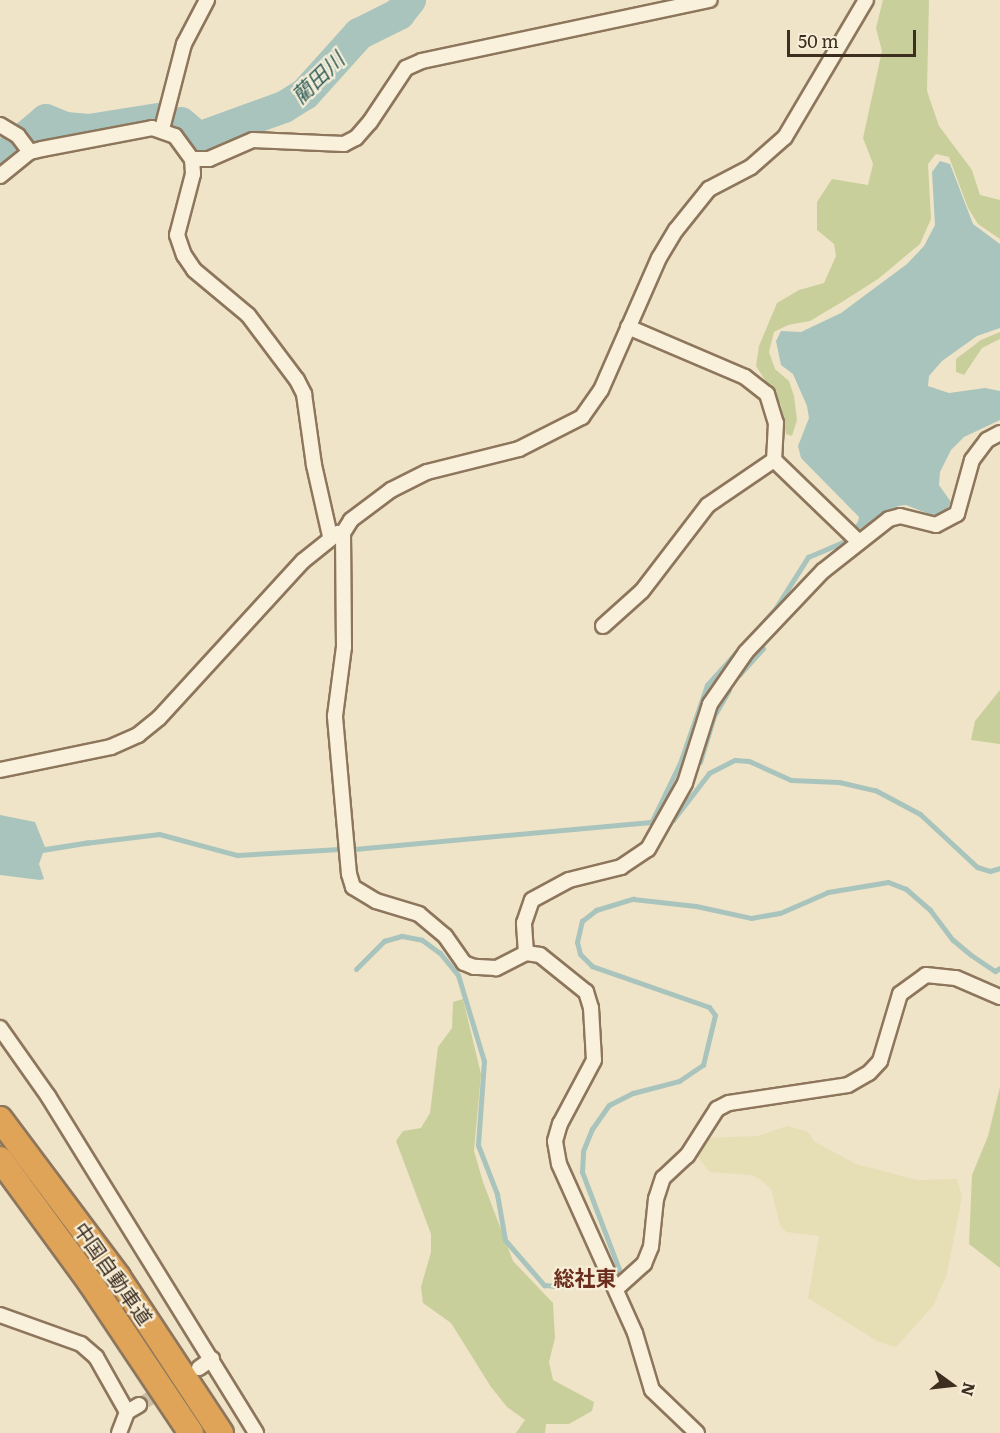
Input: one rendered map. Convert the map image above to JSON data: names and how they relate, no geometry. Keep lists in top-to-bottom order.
{
  "streets": {
    "highway": ["中国自動車道"]
  },
  "districts": ["総社東"],
  "water": ["藺田川"],
  "scale_bar": "50 m",
  "north": "right"
}
